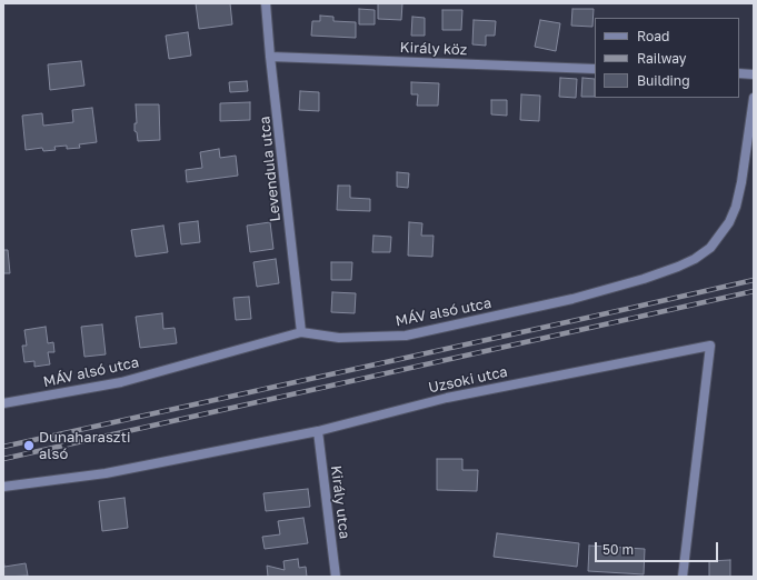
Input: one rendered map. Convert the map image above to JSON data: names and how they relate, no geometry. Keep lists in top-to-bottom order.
{
  "streets": {
    "street": [
      "Király köz",
      "Levendula utca",
      "MÁV alsó utca",
      "Uzsoki utca",
      "Király utca"
    ]
  },
  "crossings": [
    ["Király köz", "Levendula utca"],
    ["Levendula utca", "MÁV alsó utca"],
    ["Uzsoki utca", "Király utca"]
  ],
  "places": ["Dunaharaszti alsó"],
  "legend": ["Road", "Railway", "Building"],
  "scale_bar": "50 m"
}
